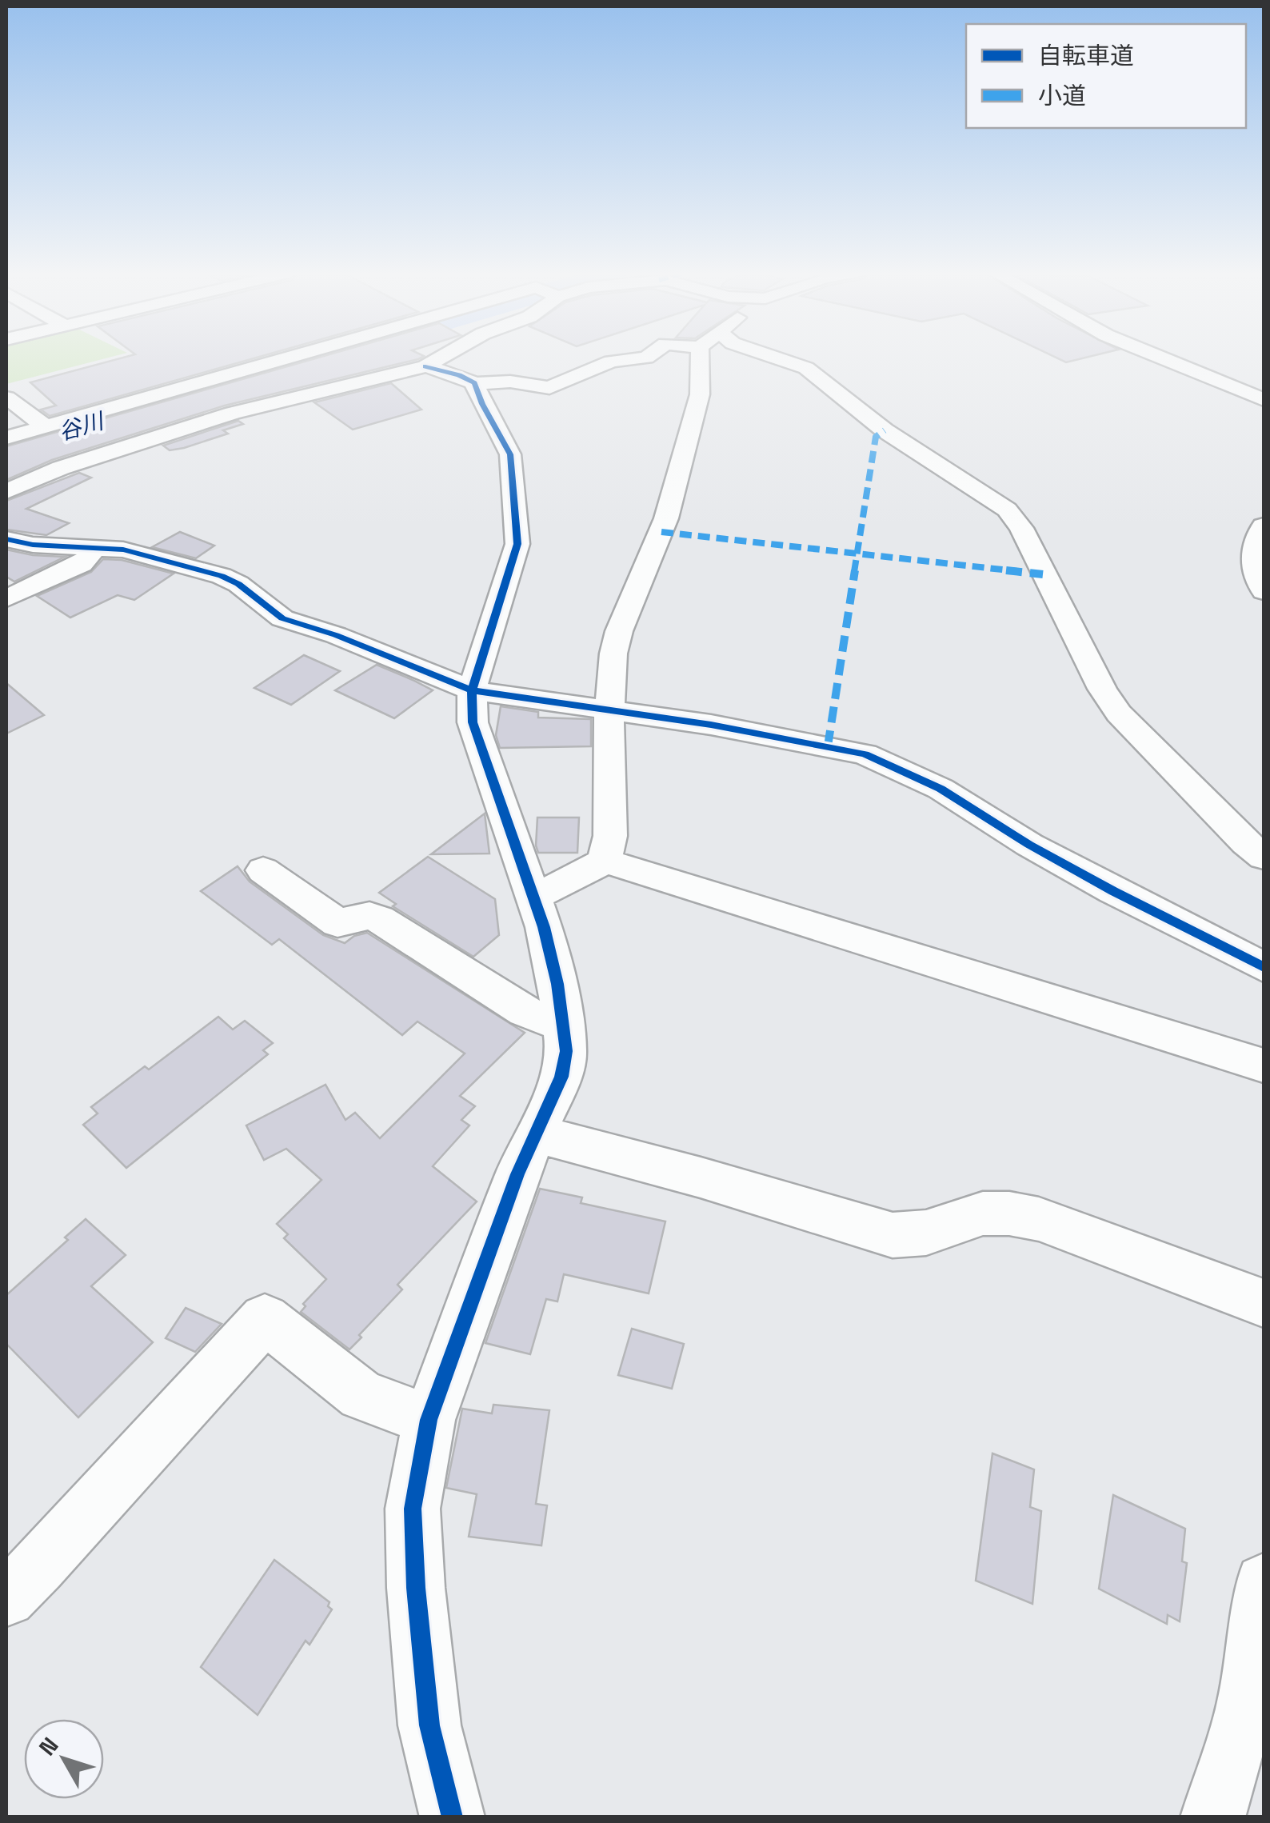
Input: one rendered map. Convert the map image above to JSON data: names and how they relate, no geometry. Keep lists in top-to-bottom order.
{
  "water": ["谷川"],
  "legend": ["自転車道", "小道"],
  "north": "top left"
}
